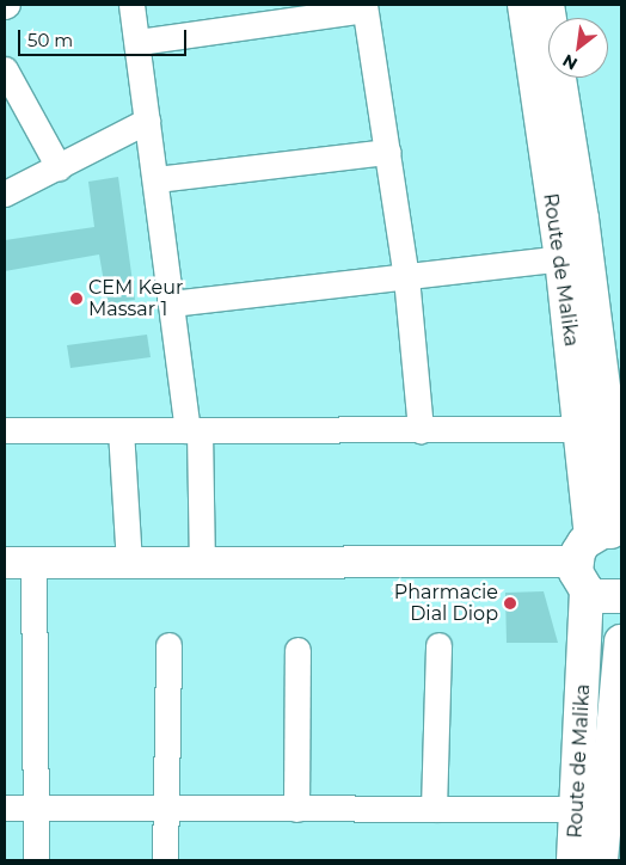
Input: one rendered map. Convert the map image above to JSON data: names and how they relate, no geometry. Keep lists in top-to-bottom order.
{
  "streets": {
    "main road": ["Route de Malika"]
  },
  "places": ["CEM Keur Massar 1", "Pharmacie Dial Diop"],
  "scale_bar": "50 m",
  "north": "bottom left"
}
